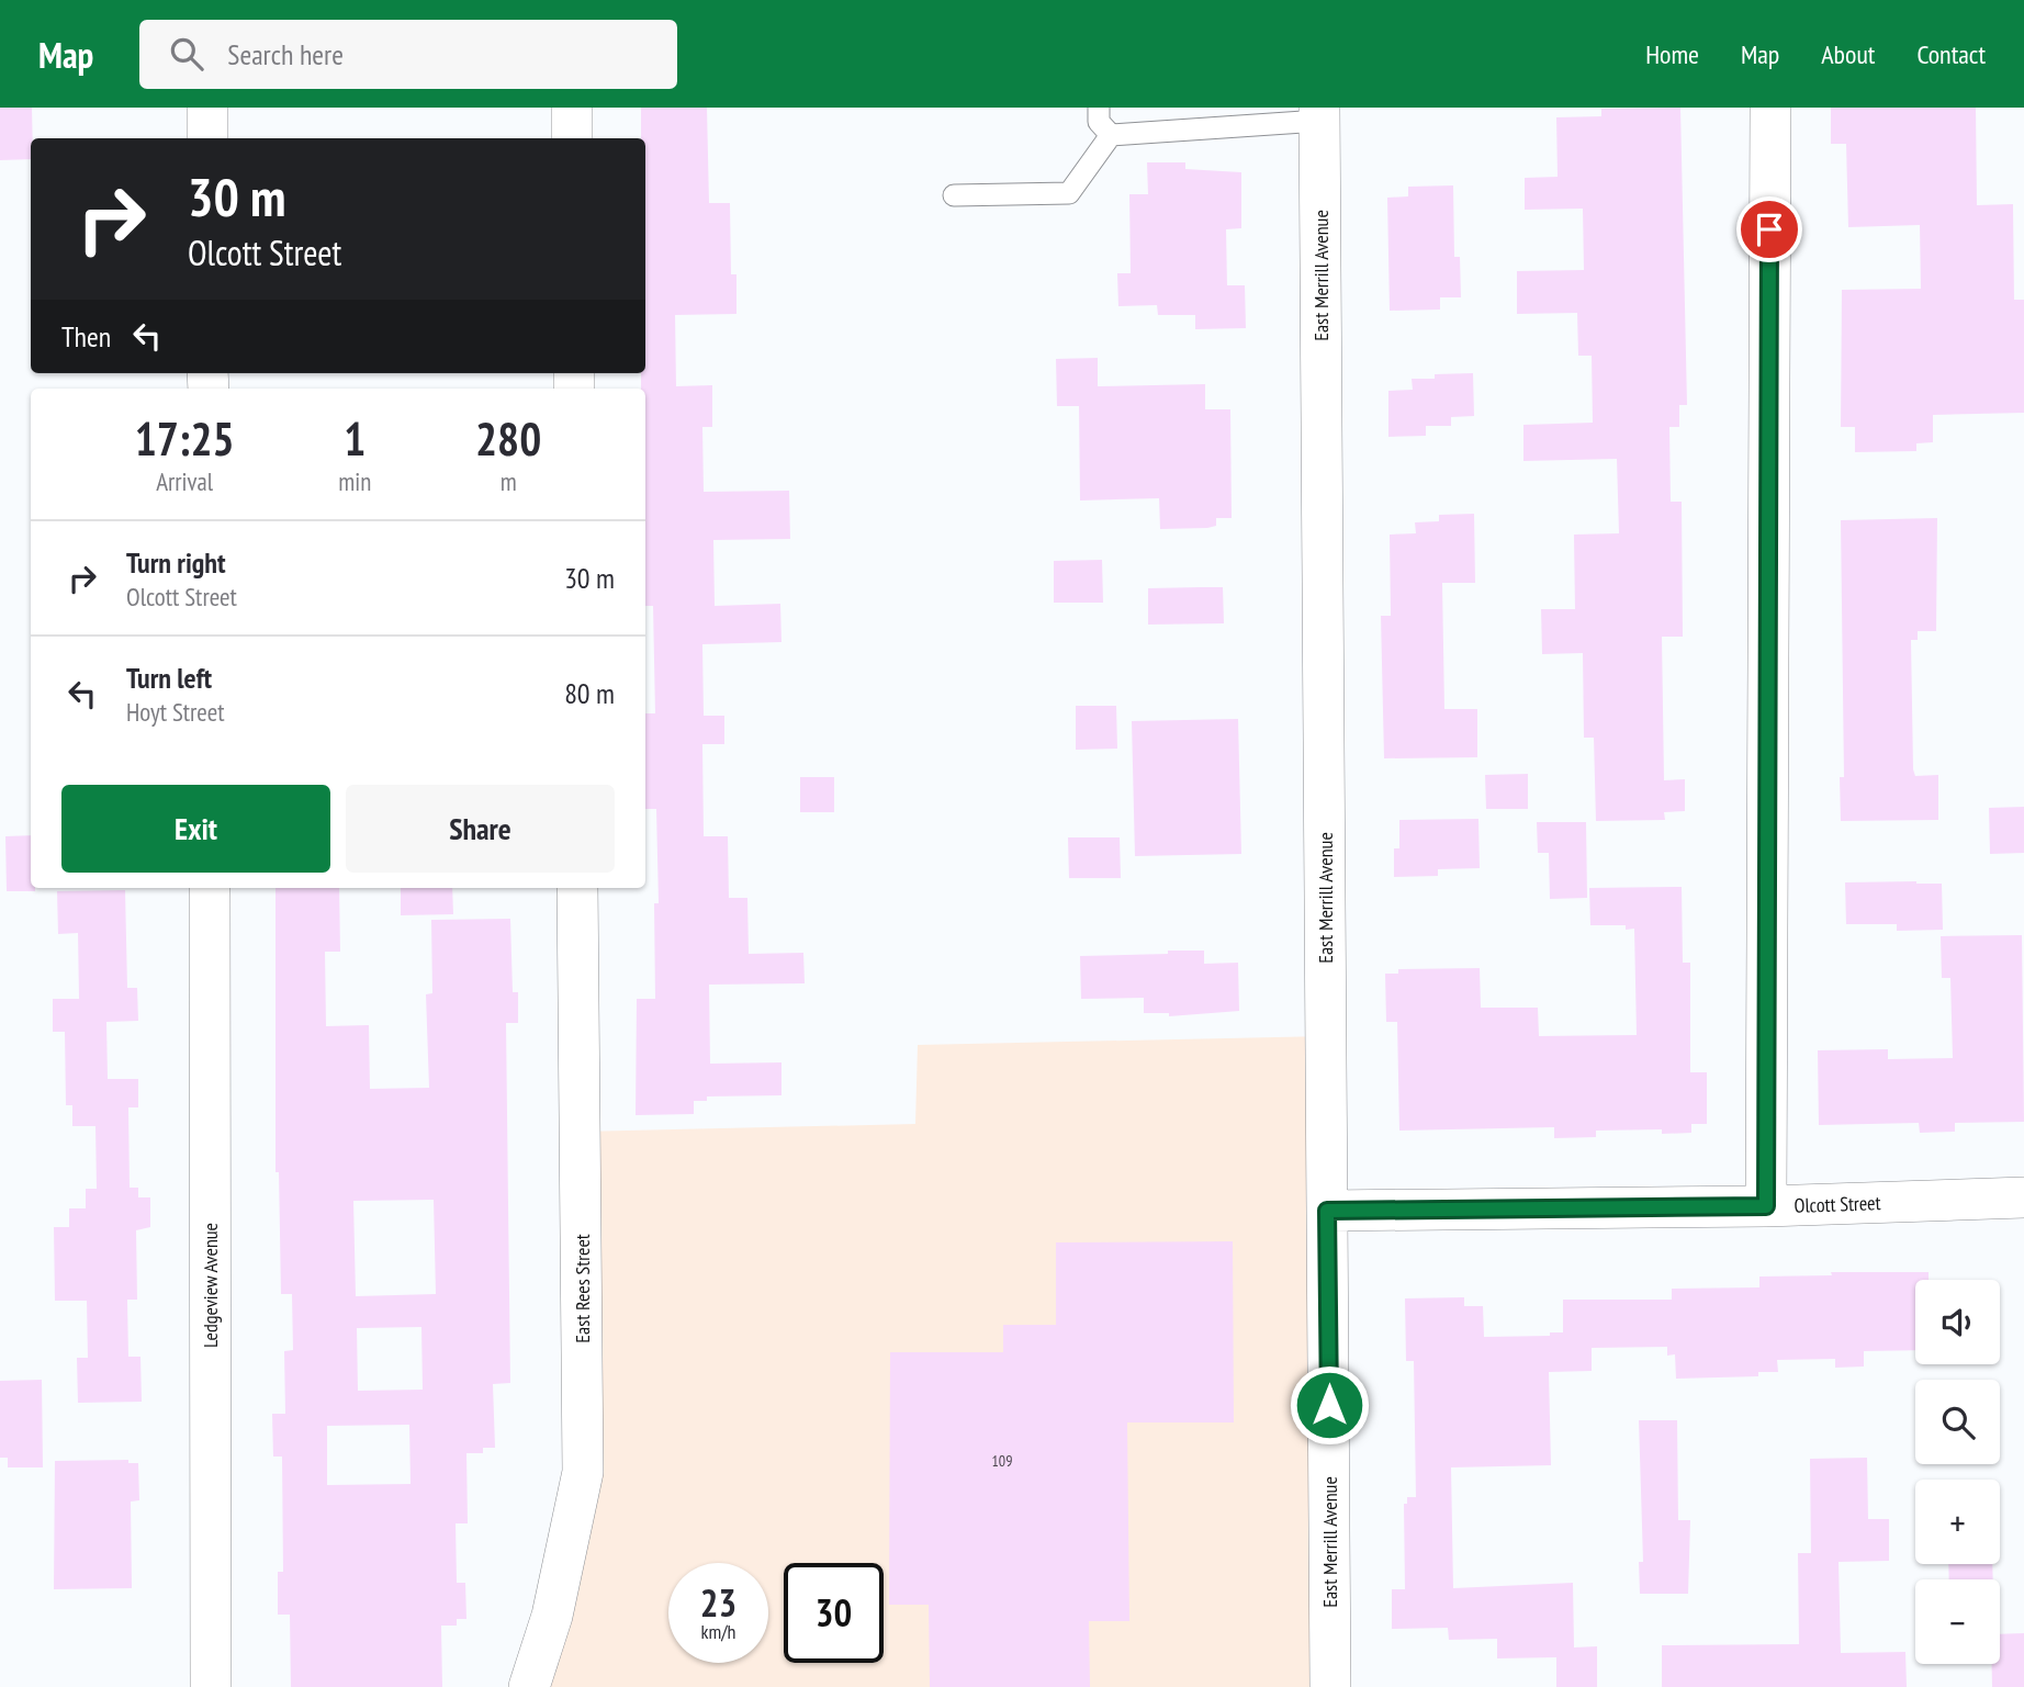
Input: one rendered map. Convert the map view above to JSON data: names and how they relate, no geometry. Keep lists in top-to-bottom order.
{
  "streets": {
    "street": [
      "East Merrill Avenue",
      "Olcott Street",
      "Ledgeview Avenue",
      "East Rees Street"
    ]
  },
  "crossings": [
    ["East Merrill Avenue", "Olcott Street"]
  ],
  "house_numbers": ["109"],
  "page": {
    "header": "Map",
    "search": "Search here",
    "nav": [
      "Home",
      "Map",
      "About",
      "Contact"
    ],
    "turn": ["30 m", "Olcott Street"],
    "then": "Then",
    "eta": [
      "17:25",
      "Arrival",
      "1",
      "min",
      "280",
      "m"
    ],
    "list": [
      {
        "name": "Turn right",
        "note": "Olcott Street",
        "value": "30 m"
      },
      {
        "name": "Turn left",
        "note": "Hoyt Street",
        "value": "80 m"
      }
    ],
    "buttons": ["Exit", "Share"],
    "map_buttons": ["+", "−"],
    "speed": "23 km/h",
    "limit": "30"
  }
}
